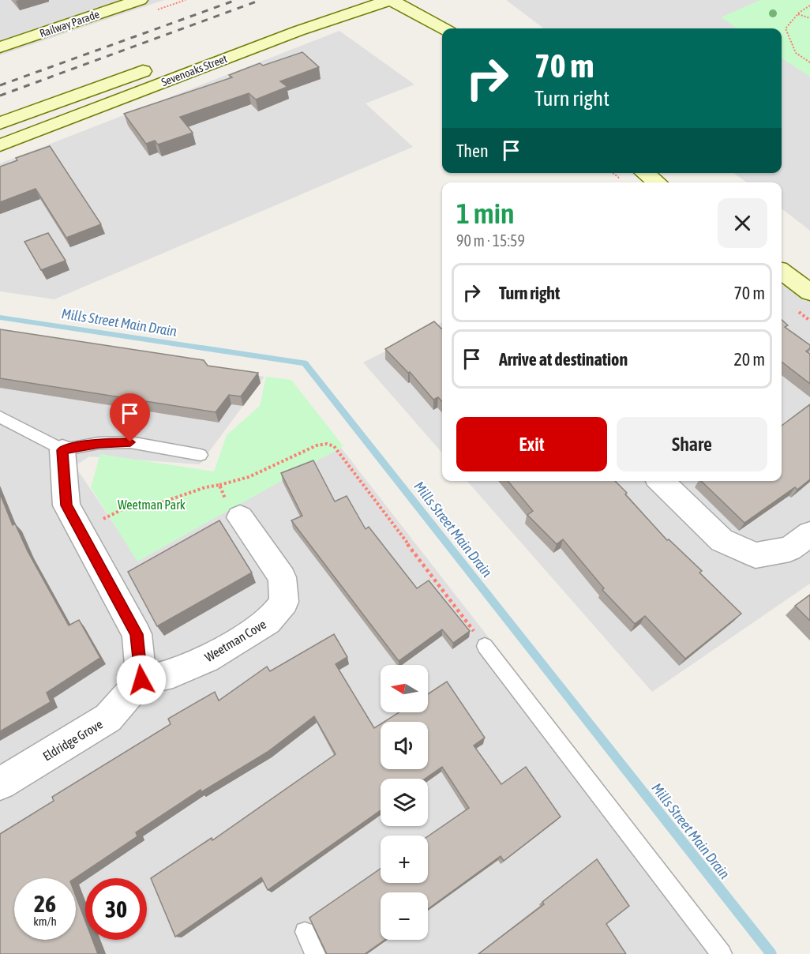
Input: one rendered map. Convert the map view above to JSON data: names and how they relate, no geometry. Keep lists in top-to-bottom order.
{
  "streets": {
    "main road": ["Railway Parade", "Sevenoaks Street"],
    "street": ["Weetman Cove", "Eldridge Grove"]
  },
  "crossings": [
    ["Weetman Cove", "Eldridge Grove"]
  ],
  "water": ["Mills Street Main Drain"],
  "parks": ["Weetman Park"],
  "north": "left",
  "page": {
    "turn": ["70 m", "Turn right"],
    "then": "Then",
    "heading": ["1 min", "90 m · 15:59"],
    "list": [
      {
        "name": "Turn right",
        "value": "70 m"
      },
      {
        "name": "Arrive at destination",
        "value": "20 m"
      }
    ],
    "buttons": ["Exit", "Share"],
    "map_buttons": ["+", "−"],
    "speed": "26 km/h",
    "limit": "30"
  }
}
